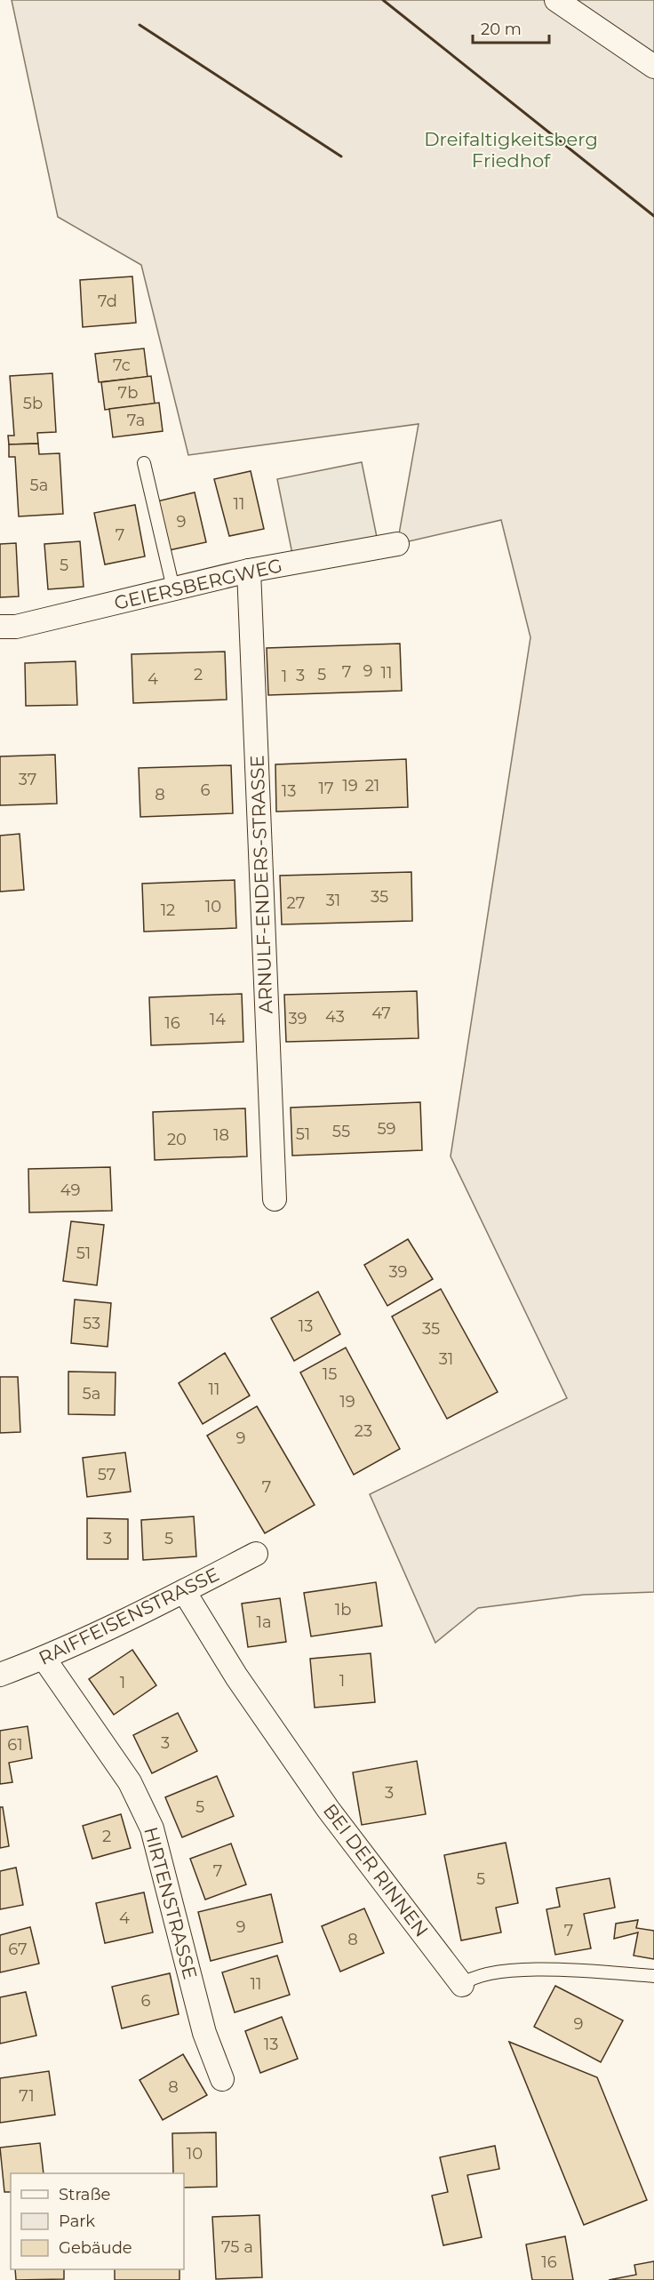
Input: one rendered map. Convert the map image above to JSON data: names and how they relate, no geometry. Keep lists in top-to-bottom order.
{
  "streets": {
    "street": [
      "GEIERSBERGWEG",
      "ARNULF-ENDERS-STRASSE",
      "RAIFFEISENSTRASSE",
      "BEI DER RINNEN",
      "HIRTENSTRASSE"
    ]
  },
  "crossings": [
    ["GEIERSBERGWEG", "ARNULF-ENDERS-STRASSE"],
    ["RAIFFEISENSTRASSE", "BEI DER RINNEN"],
    ["RAIFFEISENSTRASSE", "HIRTENSTRASSE"]
  ],
  "parks": ["Dreifaltigkeitsberg Friedhof"],
  "house_numbers": [
    "7d",
    "7c",
    "7b",
    "5b",
    "7a",
    "5a",
    "11",
    "9",
    "7",
    "5",
    "9",
    "7",
    "11",
    "2",
    "5",
    "3",
    "1",
    "4",
    "37",
    "19",
    "21",
    "17",
    "6",
    "13",
    "8",
    "35",
    "31",
    "27",
    "10",
    "12",
    "47",
    "43",
    "39",
    "14",
    "16",
    "59",
    "55",
    "51",
    "18",
    "20",
    "49",
    "51",
    "39",
    "53",
    "13",
    "35",
    "31",
    "15",
    "11",
    "5a",
    "19",
    "23",
    "9",
    "57",
    "7",
    "3",
    "5",
    "1b",
    "1a",
    "1",
    "1",
    "3",
    "61",
    "3",
    "5",
    "2",
    "7",
    "5",
    "4",
    "9",
    "7",
    "8",
    "67",
    "11",
    "6",
    "9",
    "13",
    "8",
    "71",
    "10",
    "75 a",
    "16"
  ],
  "legend": ["Straße", "Park", "Gebäude"],
  "scale_bar": "20 m"
}
